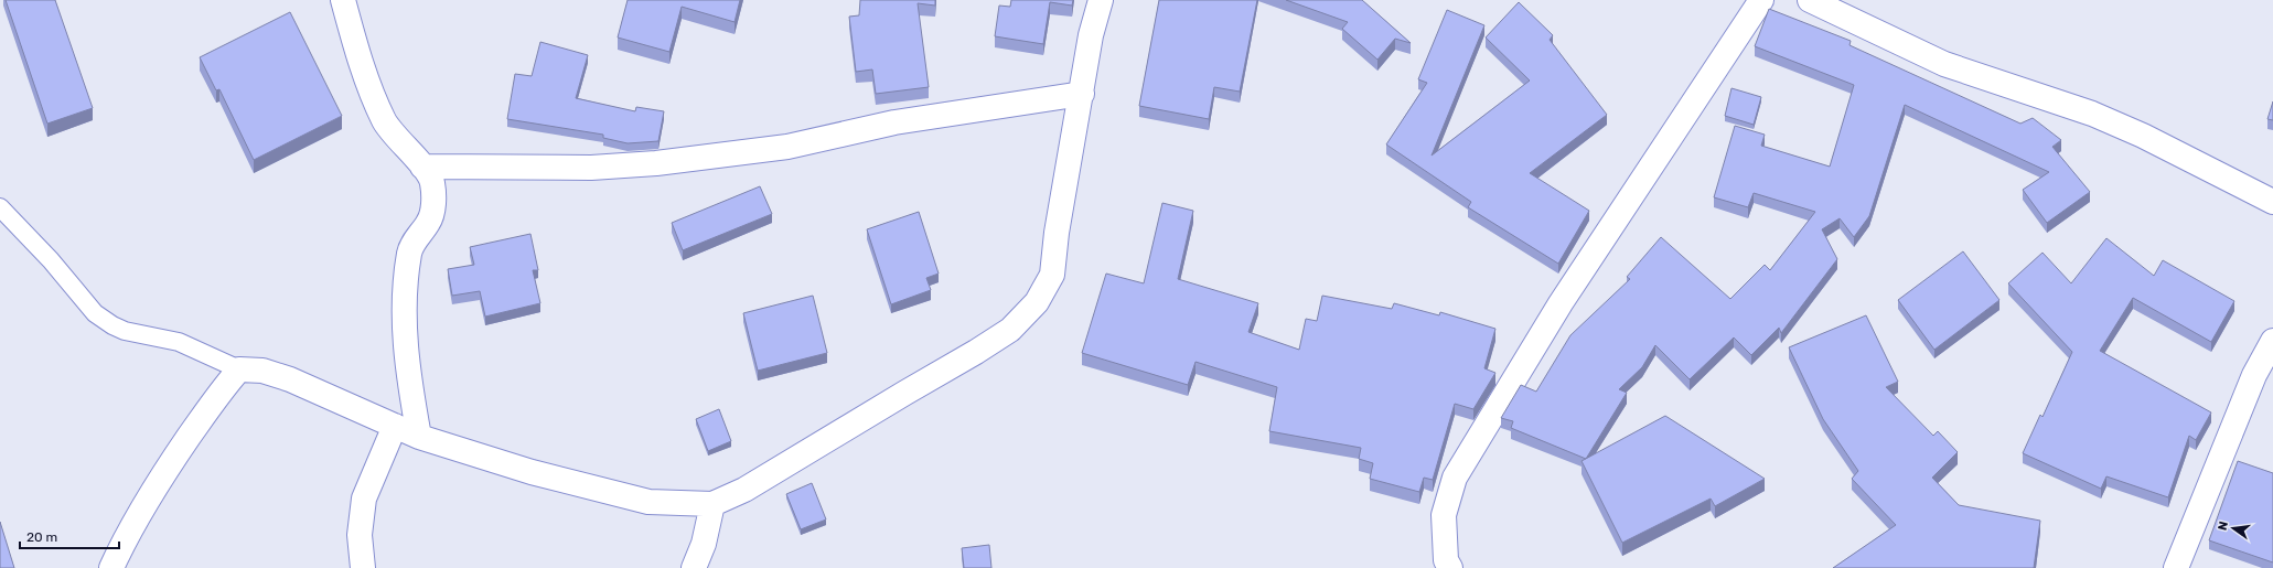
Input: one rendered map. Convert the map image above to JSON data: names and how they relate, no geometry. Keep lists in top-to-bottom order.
{
  "scale_bar": "20 m",
  "north": "left"
}
